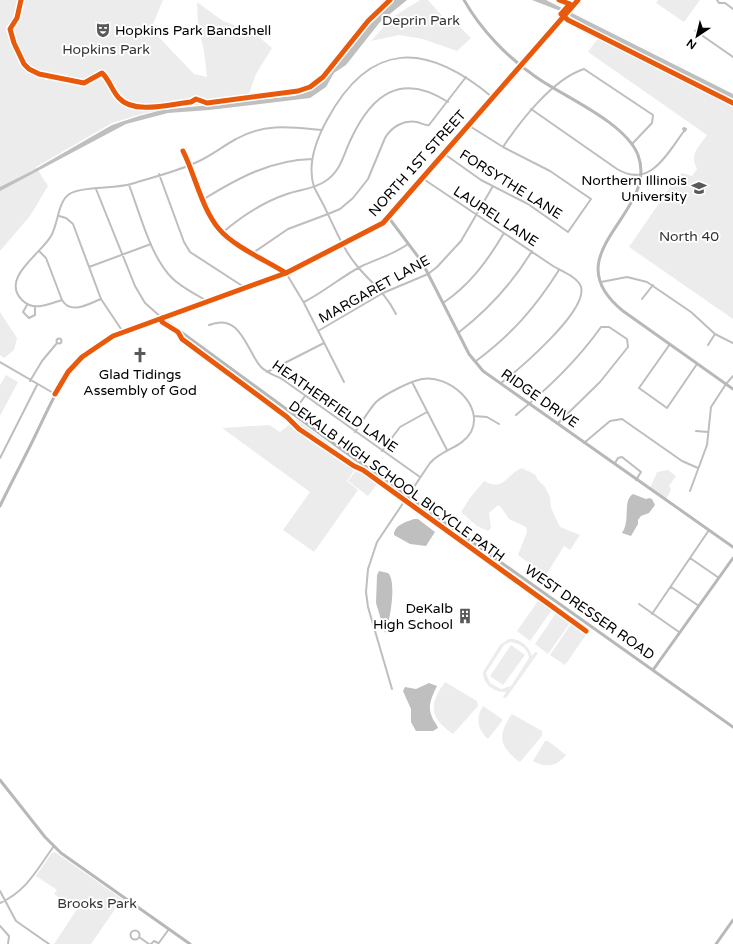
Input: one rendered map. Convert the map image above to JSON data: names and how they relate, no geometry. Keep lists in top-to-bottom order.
{
  "streets": {
    "street": [
      "NORTH 1ST STREET",
      "FORSYTHE LANE",
      "LAUREL LANE",
      "MARGARET LANE",
      "RIDGE DRIVE",
      "HEATHERFIELD LANE",
      "WEST DRESSER ROAD"
    ],
    "cycle path": ["DEKALB HIGH SCHOOL BICYCLE PATH"]
  },
  "crossings": [
    ["NORTH 1ST STREET", "FORSYTHE LANE"],
    ["NORTH 1ST STREET", "LAUREL LANE"],
    ["NORTH 1ST STREET", "RIDGE DRIVE"],
    ["NORTH 1ST STREET", "WEST DRESSER ROAD"],
    ["FORSYTHE LANE", "MARGARET LANE"],
    ["LAUREL LANE", "MARGARET LANE"],
    ["LAUREL LANE", "RIDGE DRIVE"],
    ["MARGARET LANE", "RIDGE DRIVE"],
    ["MARGARET LANE", "HEATHERFIELD LANE"]
  ],
  "parks": [
    "Deprin Park",
    "Hopkins Park",
    "North 40",
    "Brooks Park"
  ],
  "places": {
    "theatre": ["Hopkins Park Bandshell"],
    "school or university": ["Northern Illinois University"],
    "church": ["Glad Tidings Assembly of God"],
    "building": ["DeKalb High School"]
  },
  "north": "bottom left"
}
